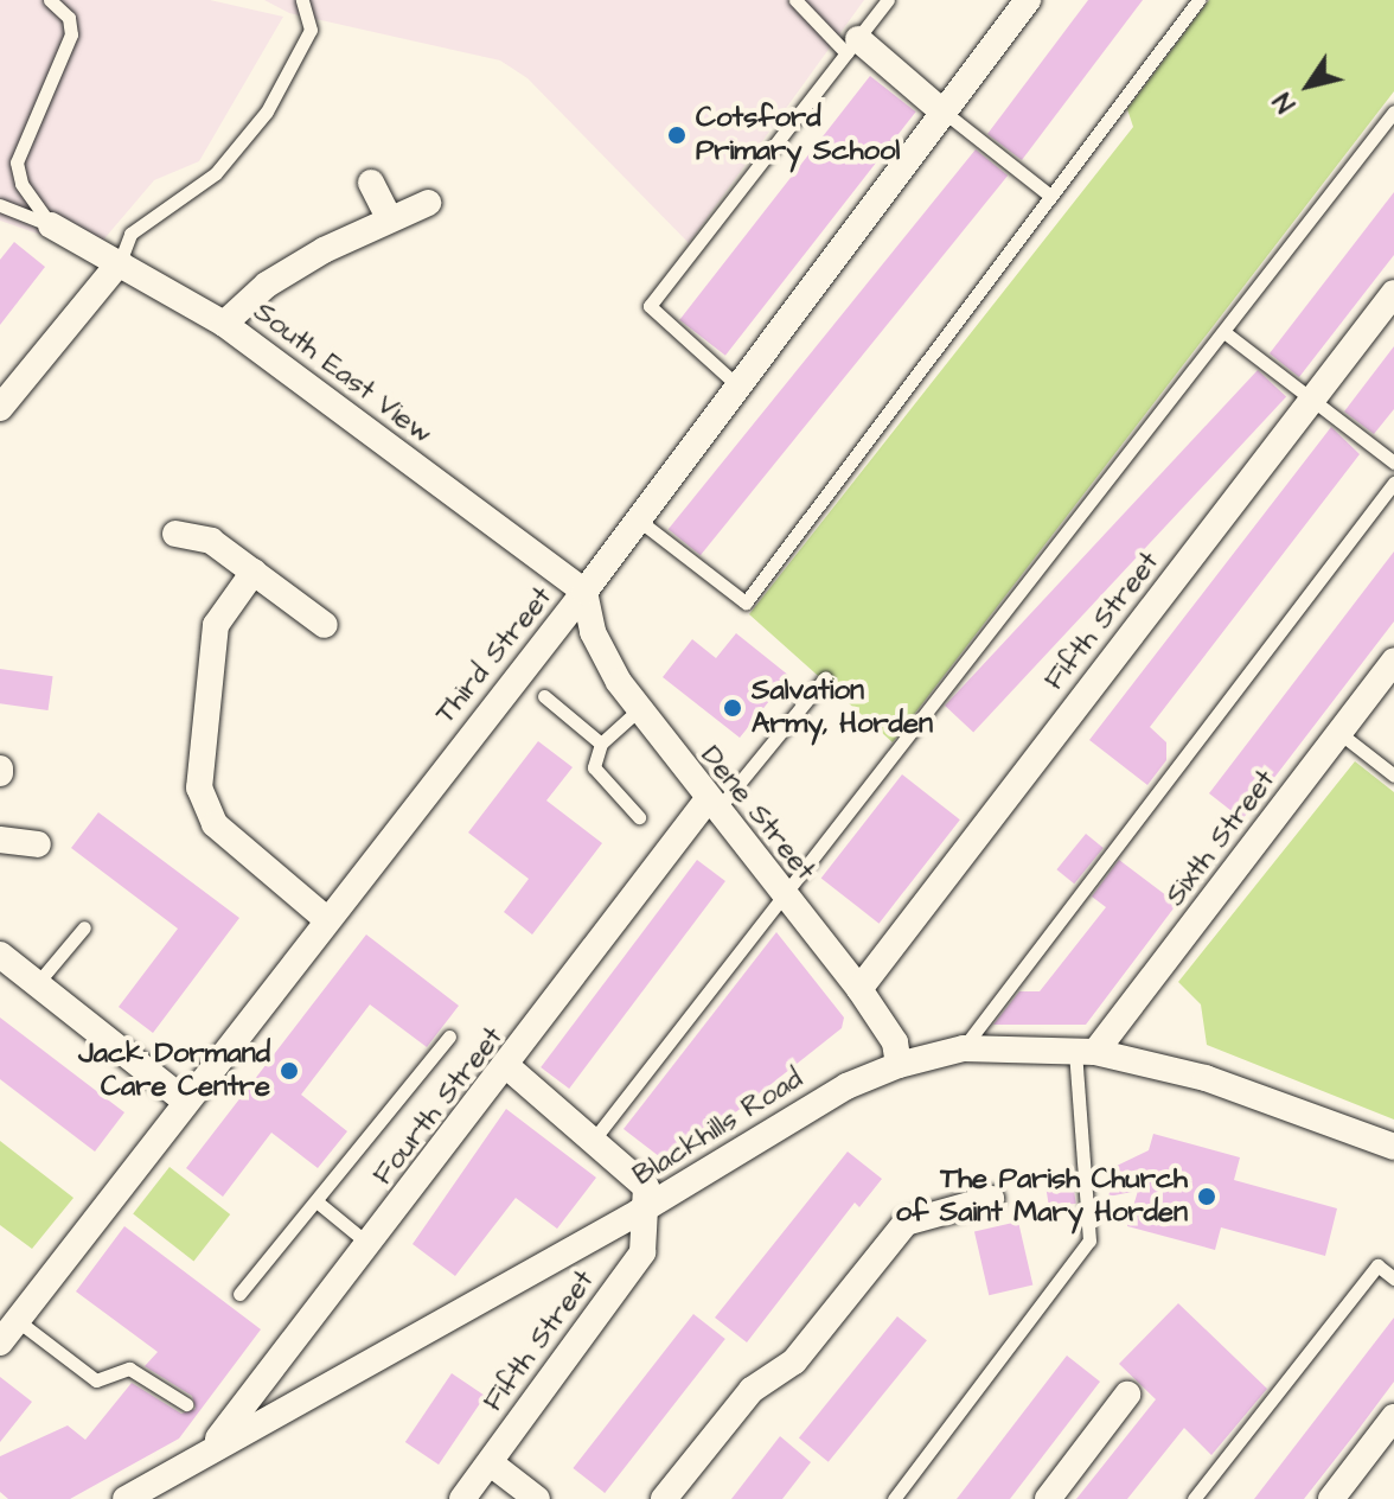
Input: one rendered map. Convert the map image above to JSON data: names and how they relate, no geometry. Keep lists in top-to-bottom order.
{
  "streets": {
    "street": [
      "South East View",
      "Fifth Street",
      "Third Street",
      "Dene Street",
      "Sixth Street",
      "Fourth Street",
      "Blackhills Road"
    ]
  },
  "crossings": [
    ["South East View", "Third Street"],
    ["South East View", "Dene Street"],
    ["Fifth Street", "Dene Street"],
    ["Fifth Street", "Blackhills Road"],
    ["Third Street", "Dene Street"],
    ["Dene Street", "Fourth Street"],
    ["Dene Street", "Blackhills Road"],
    ["Sixth Street", "Blackhills Road"],
    ["Fourth Street", "Blackhills Road"]
  ],
  "places": [
    "Cotsford Primary School",
    "Salvation Army, Horden",
    "Jack Dormand Care Centre",
    "The Parish Church of Saint Mary Horden"
  ],
  "north": "bottom left"
}
